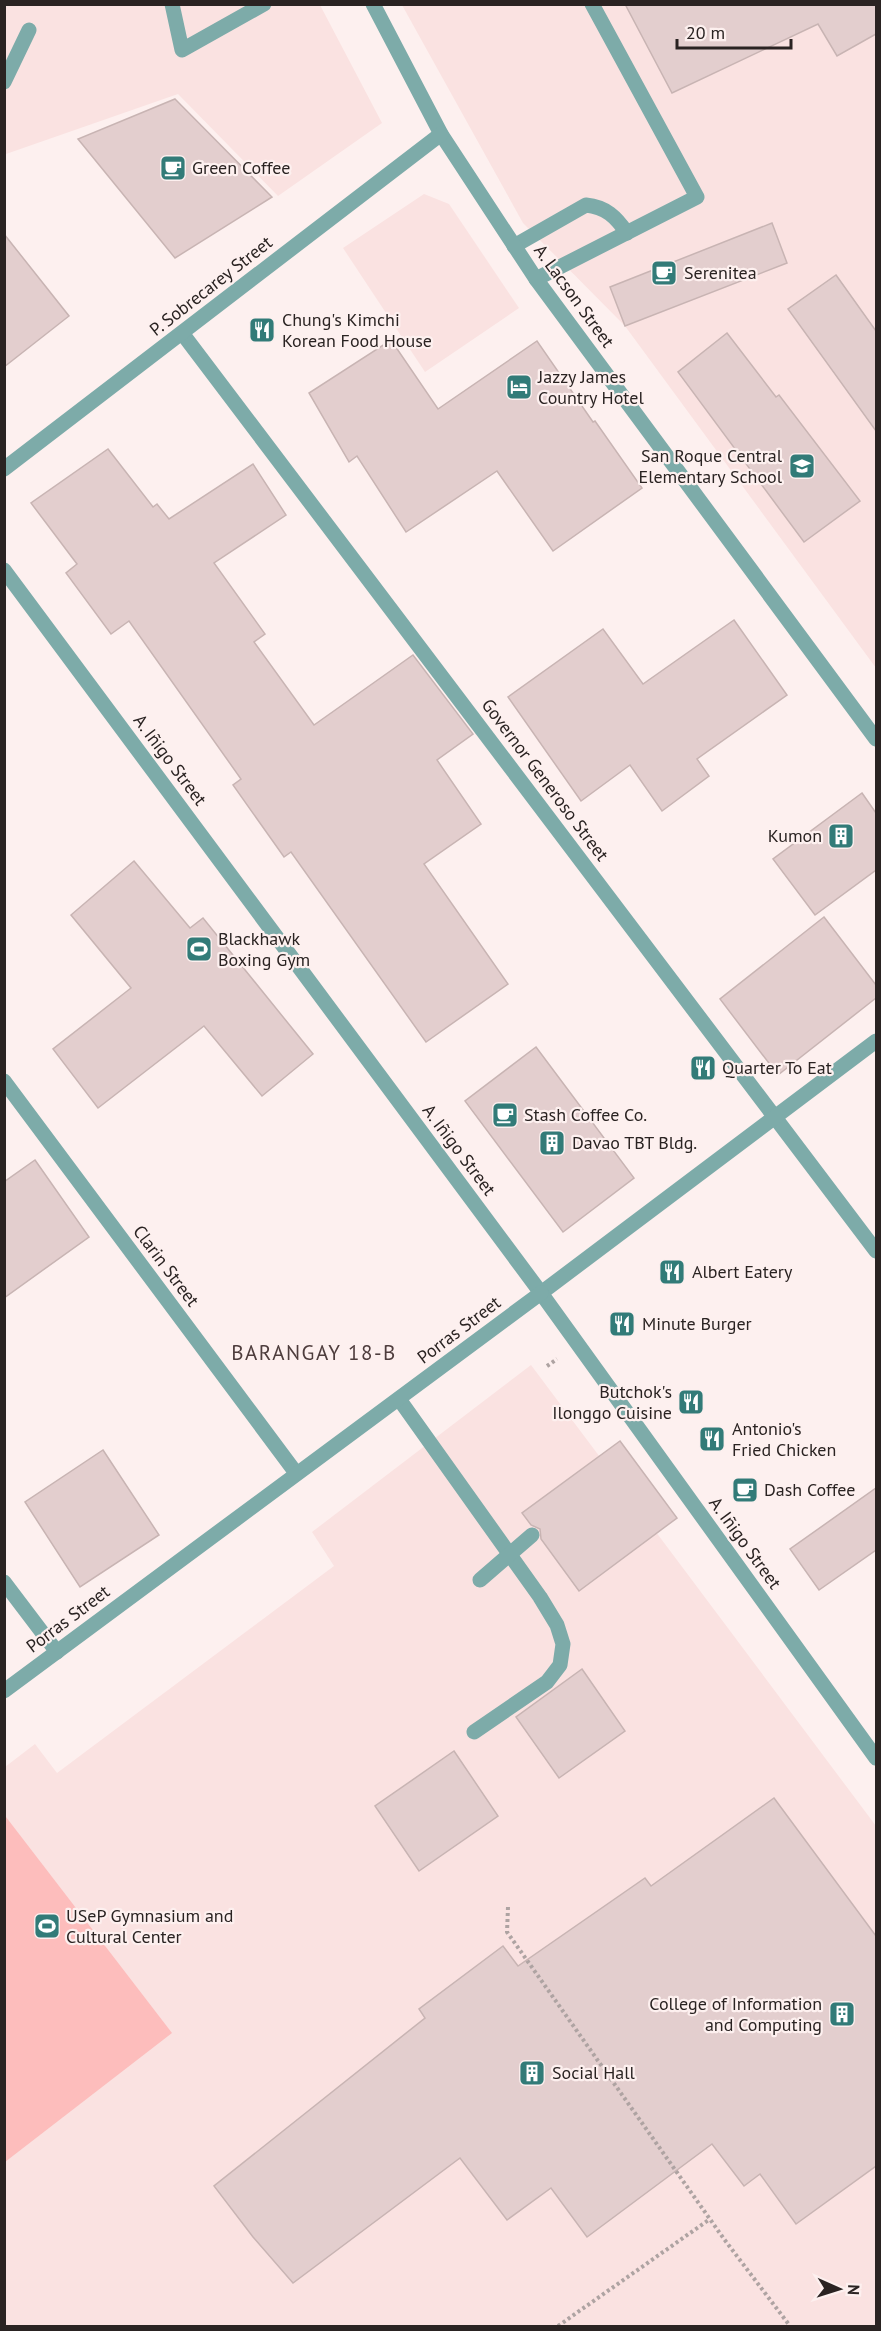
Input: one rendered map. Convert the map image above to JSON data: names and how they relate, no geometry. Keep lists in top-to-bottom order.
{
  "streets": {
    "street": [
      "P. Sobrecarey Street",
      "A. Lacson Street",
      "A. Iñigo Street",
      "Governor Generoso Street",
      "Clarin Street",
      "Porras Street"
    ]
  },
  "crossings": [
    ["P. Sobrecarey Street", "A. Lacson Street"],
    ["P. Sobrecarey Street", "Governor Generoso Street"],
    ["A. Iñigo Street", "Porras Street"],
    ["Governor Generoso Street", "Porras Street"],
    ["Clarin Street", "Porras Street"]
  ],
  "districts": ["BARANGAY 18-B"],
  "places": {
    "cafe": [
      "Green Coffee",
      "Serenitea",
      "Stash Coffee Co.",
      "Dash Coffee"
    ],
    "restaurant": [
      "Chung's Kimchi Korean Food House",
      "Quarter To Eat",
      "Albert Eatery",
      "Minute Burger",
      "Butchok's Ilonggo Cuisine",
      "Antonio's Fried Chicken"
    ],
    "hotel": ["Jazzy James Country Hotel"],
    "school or university": ["San Roque Central Elementary School"],
    "building": [
      "Kumon",
      "Davao TBT Bldg.",
      "College of Information and Computing",
      "Social Hall"
    ],
    "sports": ["Blackhawk Boxing Gym", "USeP Gymnasium and Cultural Center"]
  },
  "scale_bar": "20 m",
  "north": "right"
}
